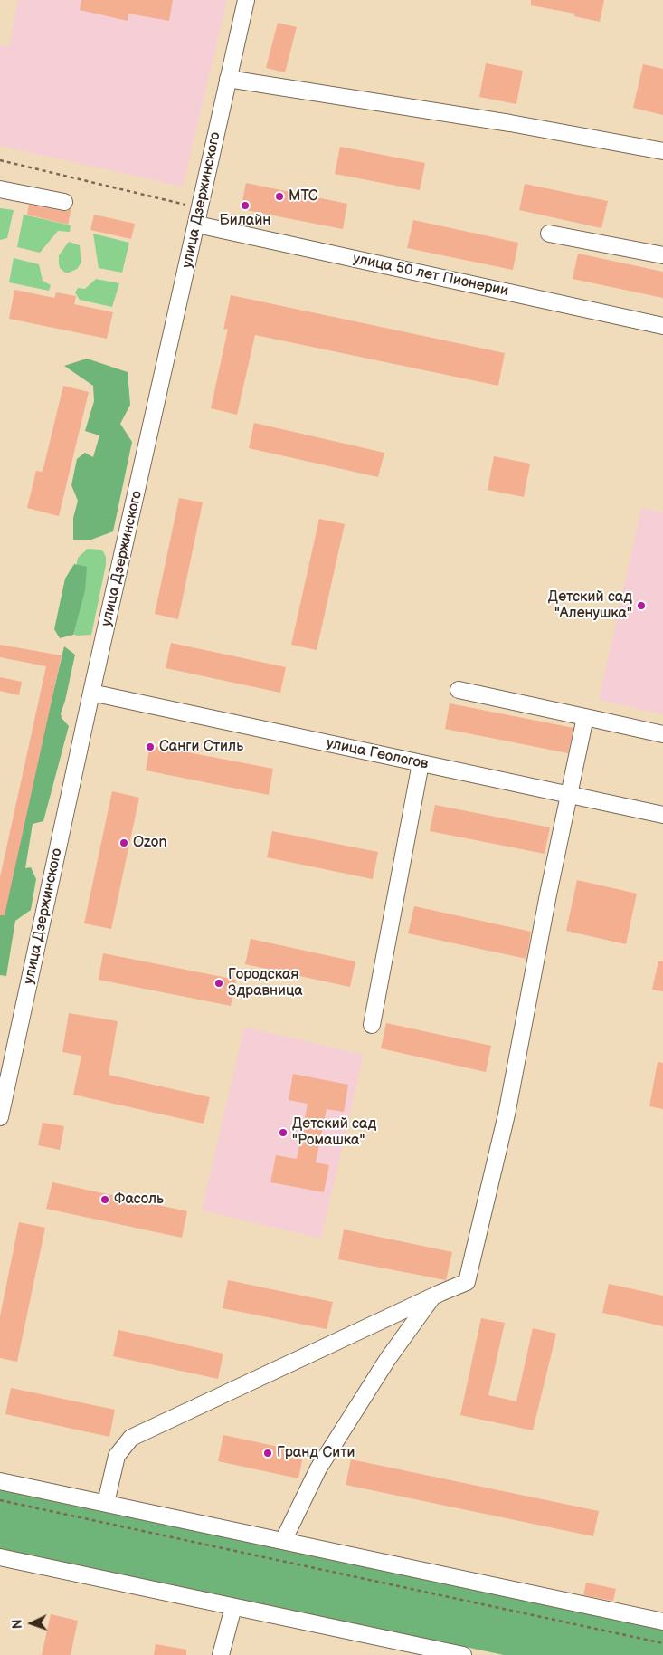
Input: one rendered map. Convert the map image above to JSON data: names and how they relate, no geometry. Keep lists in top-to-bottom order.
{
  "streets": {
    "street": ["улица Дзержинского", "улица 50 лет Пионерии", "улица Геологов"]
  },
  "crossings": [
    ["улица Дзержинского", "улица 50 лет Пионерии"],
    ["улица Дзержинского", "улица Геологов"]
  ],
  "places": [
    "МТС",
    "Билайн",
    "Детский сад \"Аленушка\"",
    "Санги Стиль",
    "Ozon",
    "Городская Здравница",
    "Детский сад \"Ромашка\"",
    "Фасоль",
    "Гранд Сити"
  ],
  "north": "left"
}
